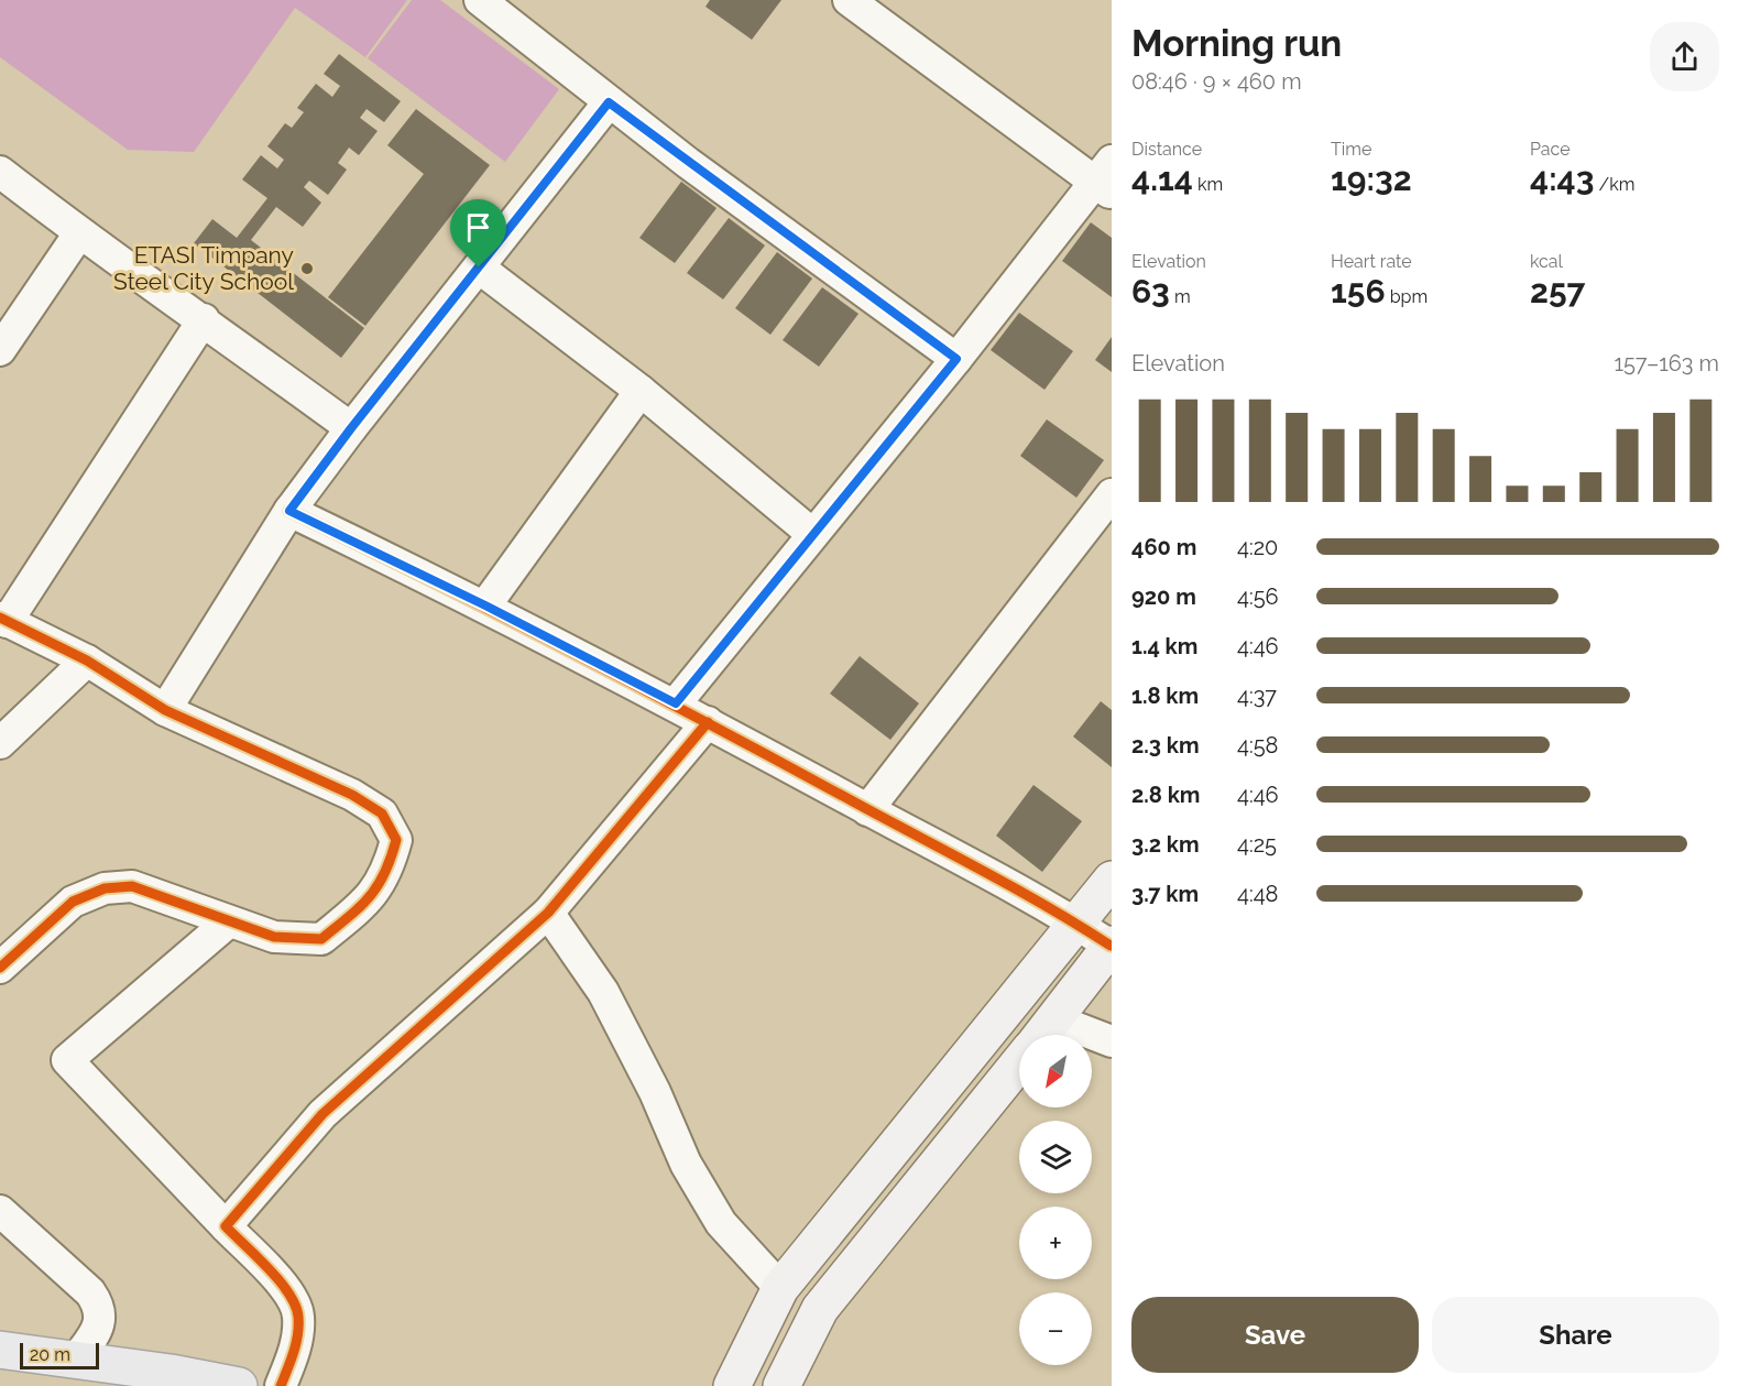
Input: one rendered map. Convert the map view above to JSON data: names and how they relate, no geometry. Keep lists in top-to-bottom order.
{
  "places": ["ETASI Timpany Steel City School"],
  "scale_bar": "20 m",
  "north": "bottom left",
  "page": {
    "heading": ["Morning run", "08:46 · 9 × 460 m"],
    "stats": [
      ["Distance", "4.14 km"],
      ["Time", "19:32"],
      ["Pace", "4:43 /km"],
      ["Elevation", "63 m"],
      ["Heart rate", "156 bpm"],
      ["kcal", "257"]
    ],
    "chart": ["Elevation", "157–163 m"],
    "list": [
      {
        "name": "460 m",
        "note": "4:20"
      },
      {
        "name": "920 m",
        "note": "4:56"
      },
      {
        "name": "1.4 km",
        "note": "4:46"
      },
      {
        "name": "1.8 km",
        "note": "4:37"
      },
      {
        "name": "2.3 km",
        "note": "4:58"
      },
      {
        "name": "2.8 km",
        "note": "4:46"
      },
      {
        "name": "3.2 km",
        "note": "4:25"
      },
      {
        "name": "3.7 km",
        "note": "4:48"
      }
    ],
    "map_buttons": ["+", "−"],
    "buttons": ["Save", "Share"],
    "scale": "20 m"
  }
}
